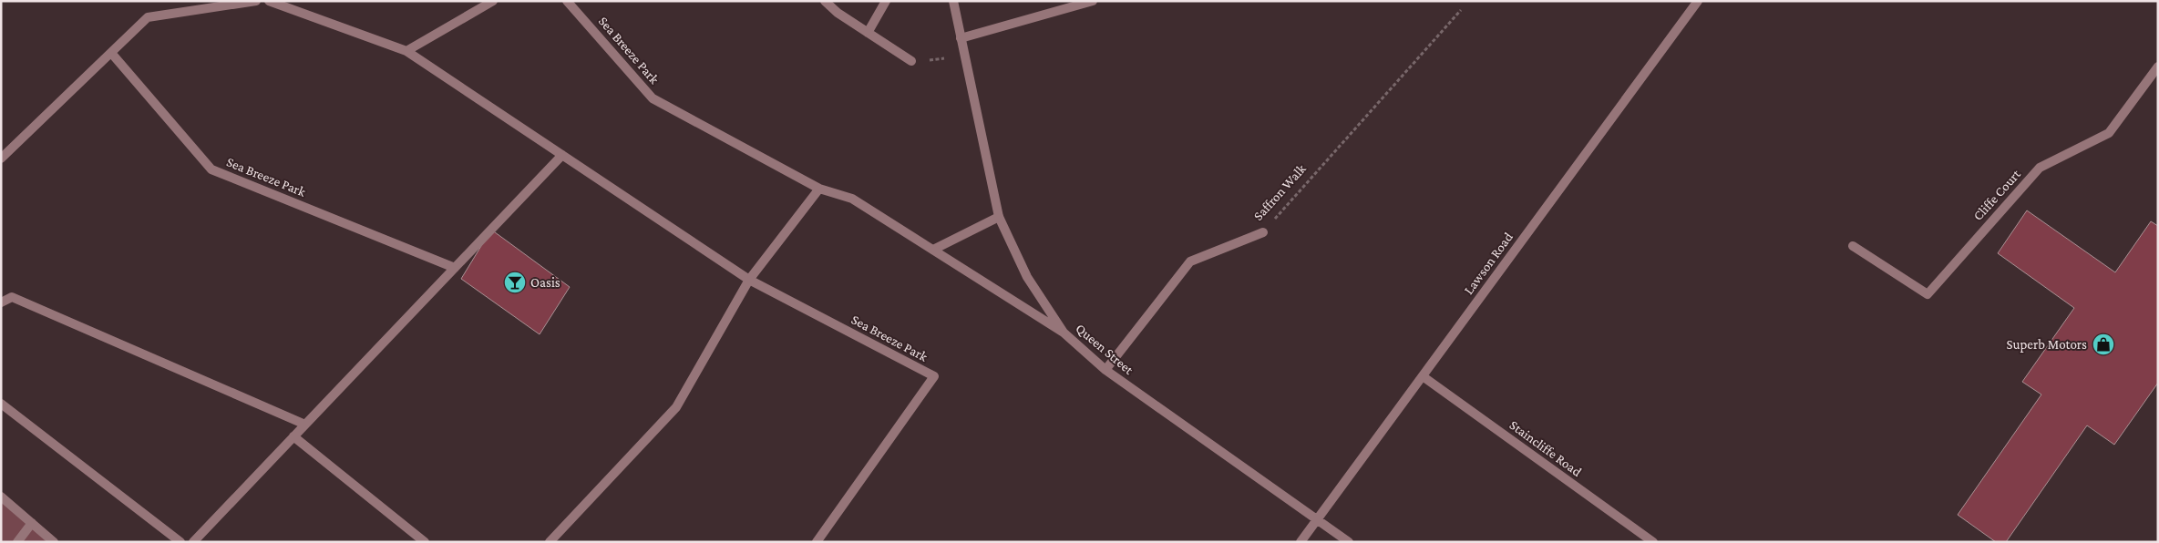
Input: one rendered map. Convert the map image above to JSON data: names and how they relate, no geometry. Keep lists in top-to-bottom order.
{
  "streets": {
    "street": [
      "Sea Breeze Park",
      "Saffron Walk",
      "Cliffe Court",
      "Lawson Road",
      "Queen Street",
      "Staincliffe Road"
    ]
  },
  "crossings": [
    ["Sea Breeze Park", "Queen Street"],
    ["Saffron Walk", "Queen Street"],
    ["Lawson Road", "Queen Street"],
    ["Lawson Road", "Staincliffe Road"]
  ],
  "places": {
    "bar": ["Oasis"],
    "shop": ["Superb Motors"]
  }
}
